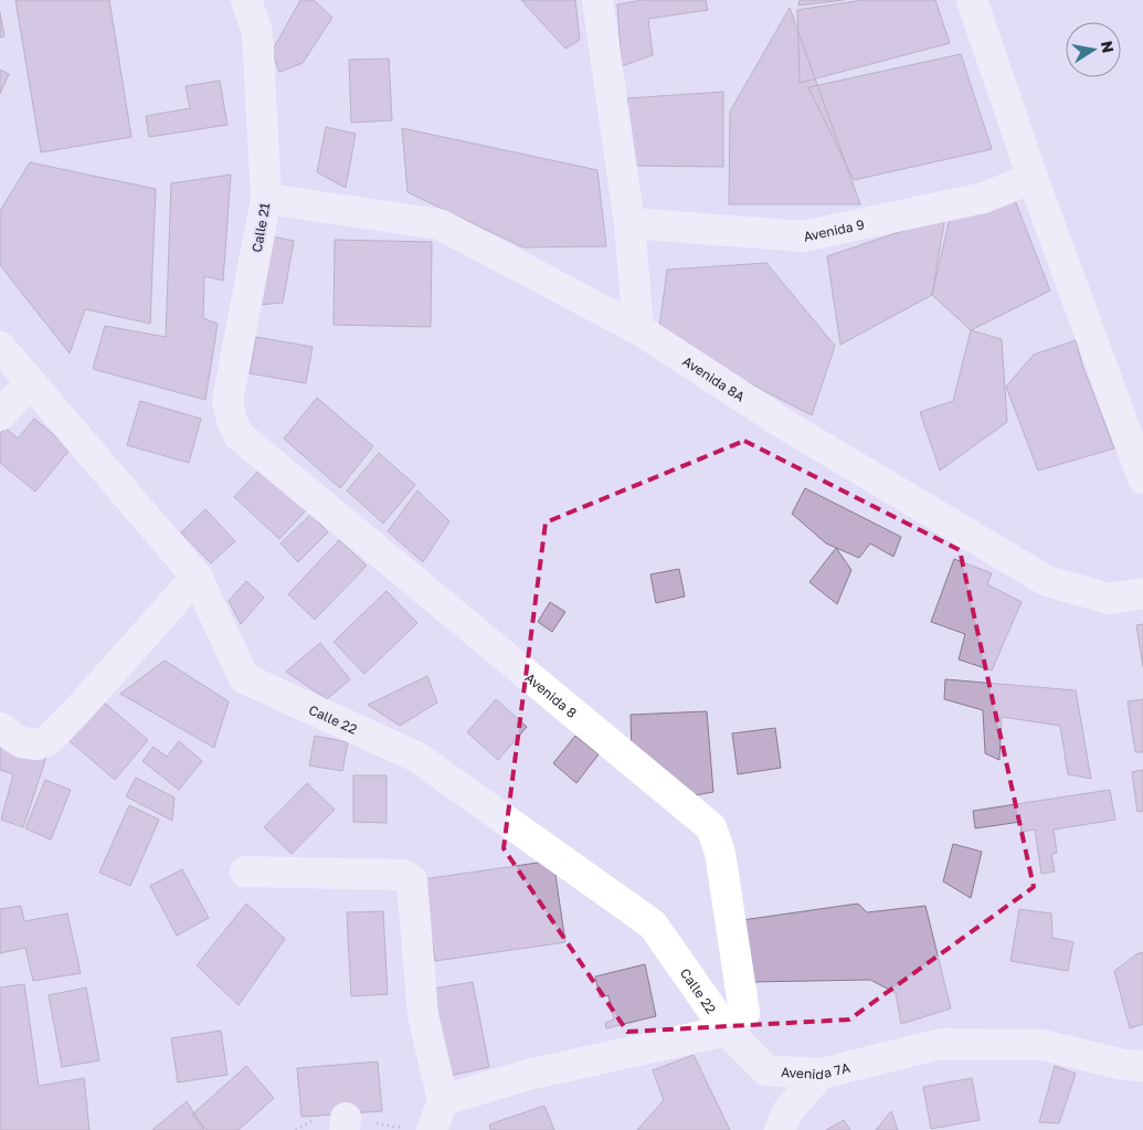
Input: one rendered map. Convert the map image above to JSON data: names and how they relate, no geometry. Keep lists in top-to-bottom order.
{
  "streets": {
    "street": [
      "Calle 21",
      "Avenida 9",
      "Avenida 8A",
      "Avenida 8",
      "Calle 22",
      "Avenida 7A"
    ]
  },
  "crossings": [
    ["Calle 21", "Avenida 8A"],
    ["Calle 21", "Avenida 8"],
    ["Avenida 8", "Calle 22"],
    ["Avenida 8", "Avenida 7A"],
    ["Calle 22", "Avenida 7A"]
  ],
  "north": "right"
}
